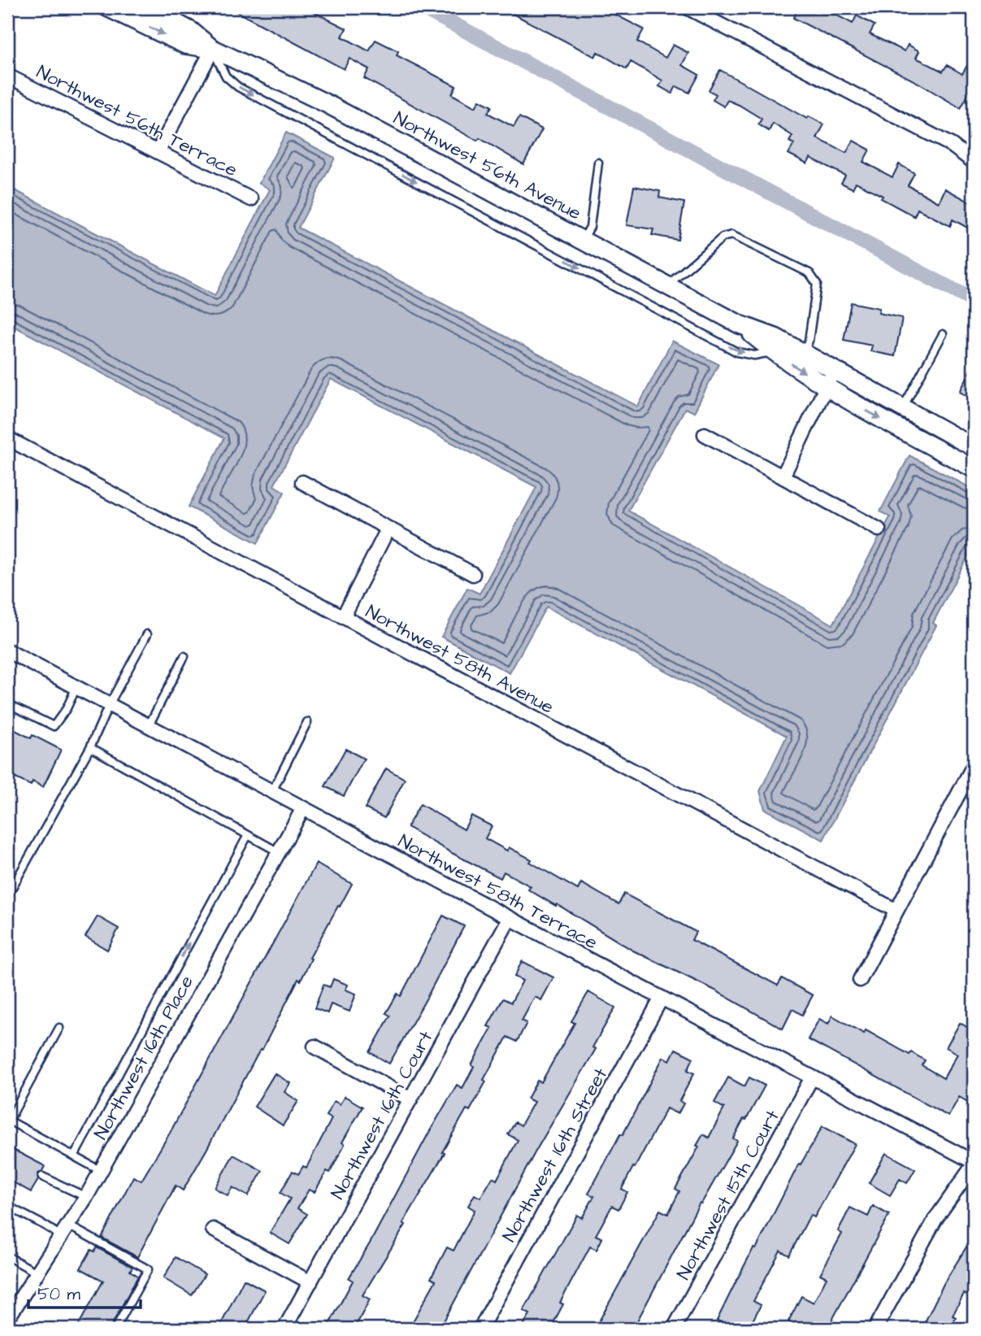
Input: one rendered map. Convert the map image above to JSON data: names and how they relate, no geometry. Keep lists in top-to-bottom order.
{
  "streets": {
    "street": [
      "Northwest 56th Terrace",
      "Northwest 56th Avenue",
      "Northwest 58th Avenue",
      "Northwest 58th Terrace",
      "Northwest 16th Place",
      "Northwest 16th Court",
      "Northwest 16th Street",
      "Northwest 15th Court"
    ]
  },
  "crossings": [
    ["Northwest 58th Terrace", "Northwest 16th Place"],
    ["Northwest 58th Terrace", "Northwest 16th Court"],
    ["Northwest 58th Terrace", "Northwest 16th Street"],
    ["Northwest 58th Terrace", "Northwest 15th Court"]
  ],
  "scale_bar": "50 m"
}
